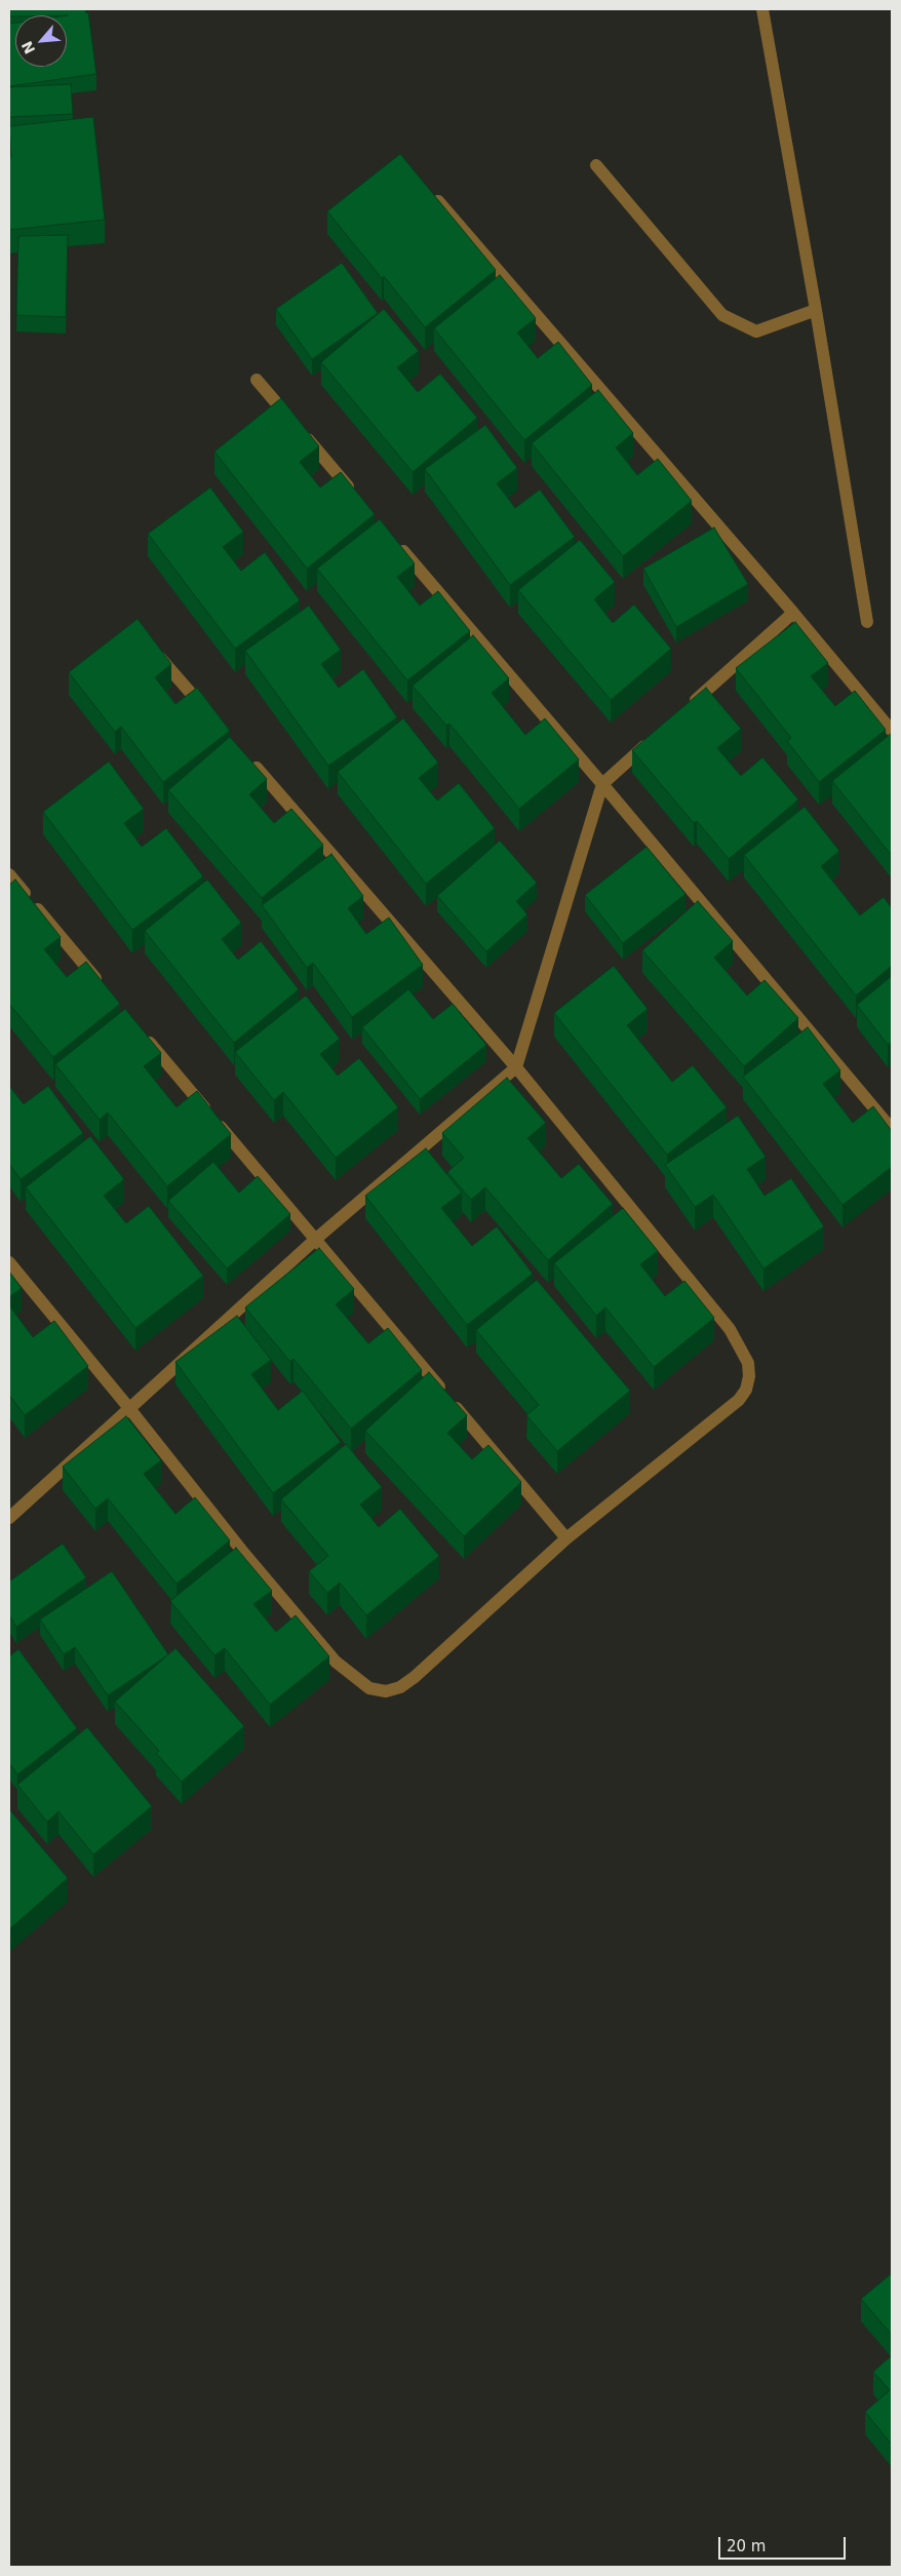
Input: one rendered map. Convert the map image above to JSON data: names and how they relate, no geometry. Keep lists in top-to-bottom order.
{
  "scale_bar": "20 m",
  "north": "bottom left"
}
